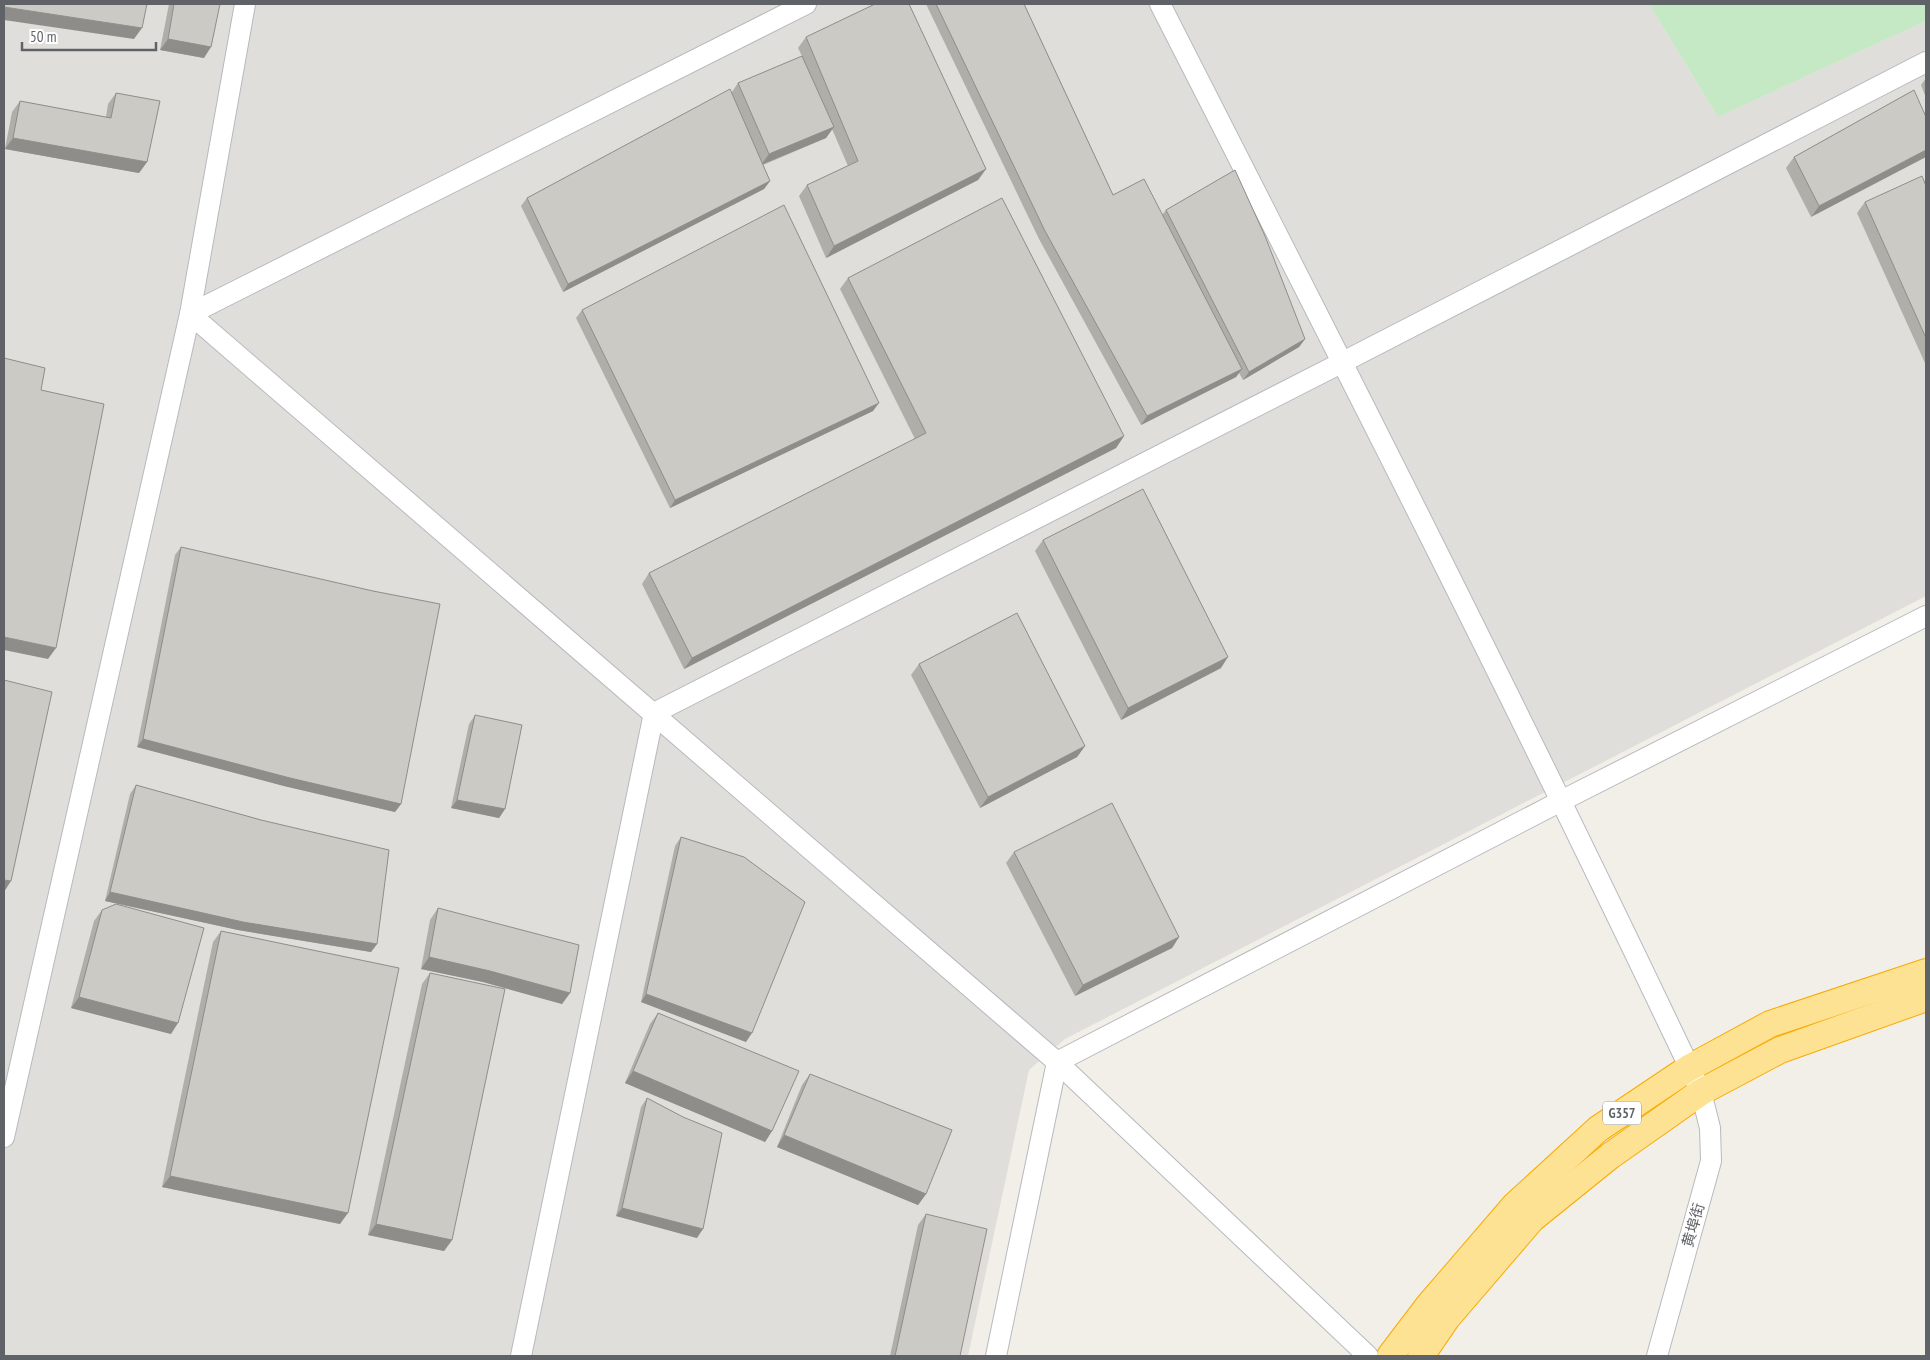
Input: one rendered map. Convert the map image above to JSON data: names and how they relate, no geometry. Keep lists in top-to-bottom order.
{
  "streets": {
    "highway": ["G357"],
    "street": ["黄埠街"]
  },
  "crossings": [
    ["G357", "黄埠街"]
  ],
  "scale_bar": "50 m"
}
